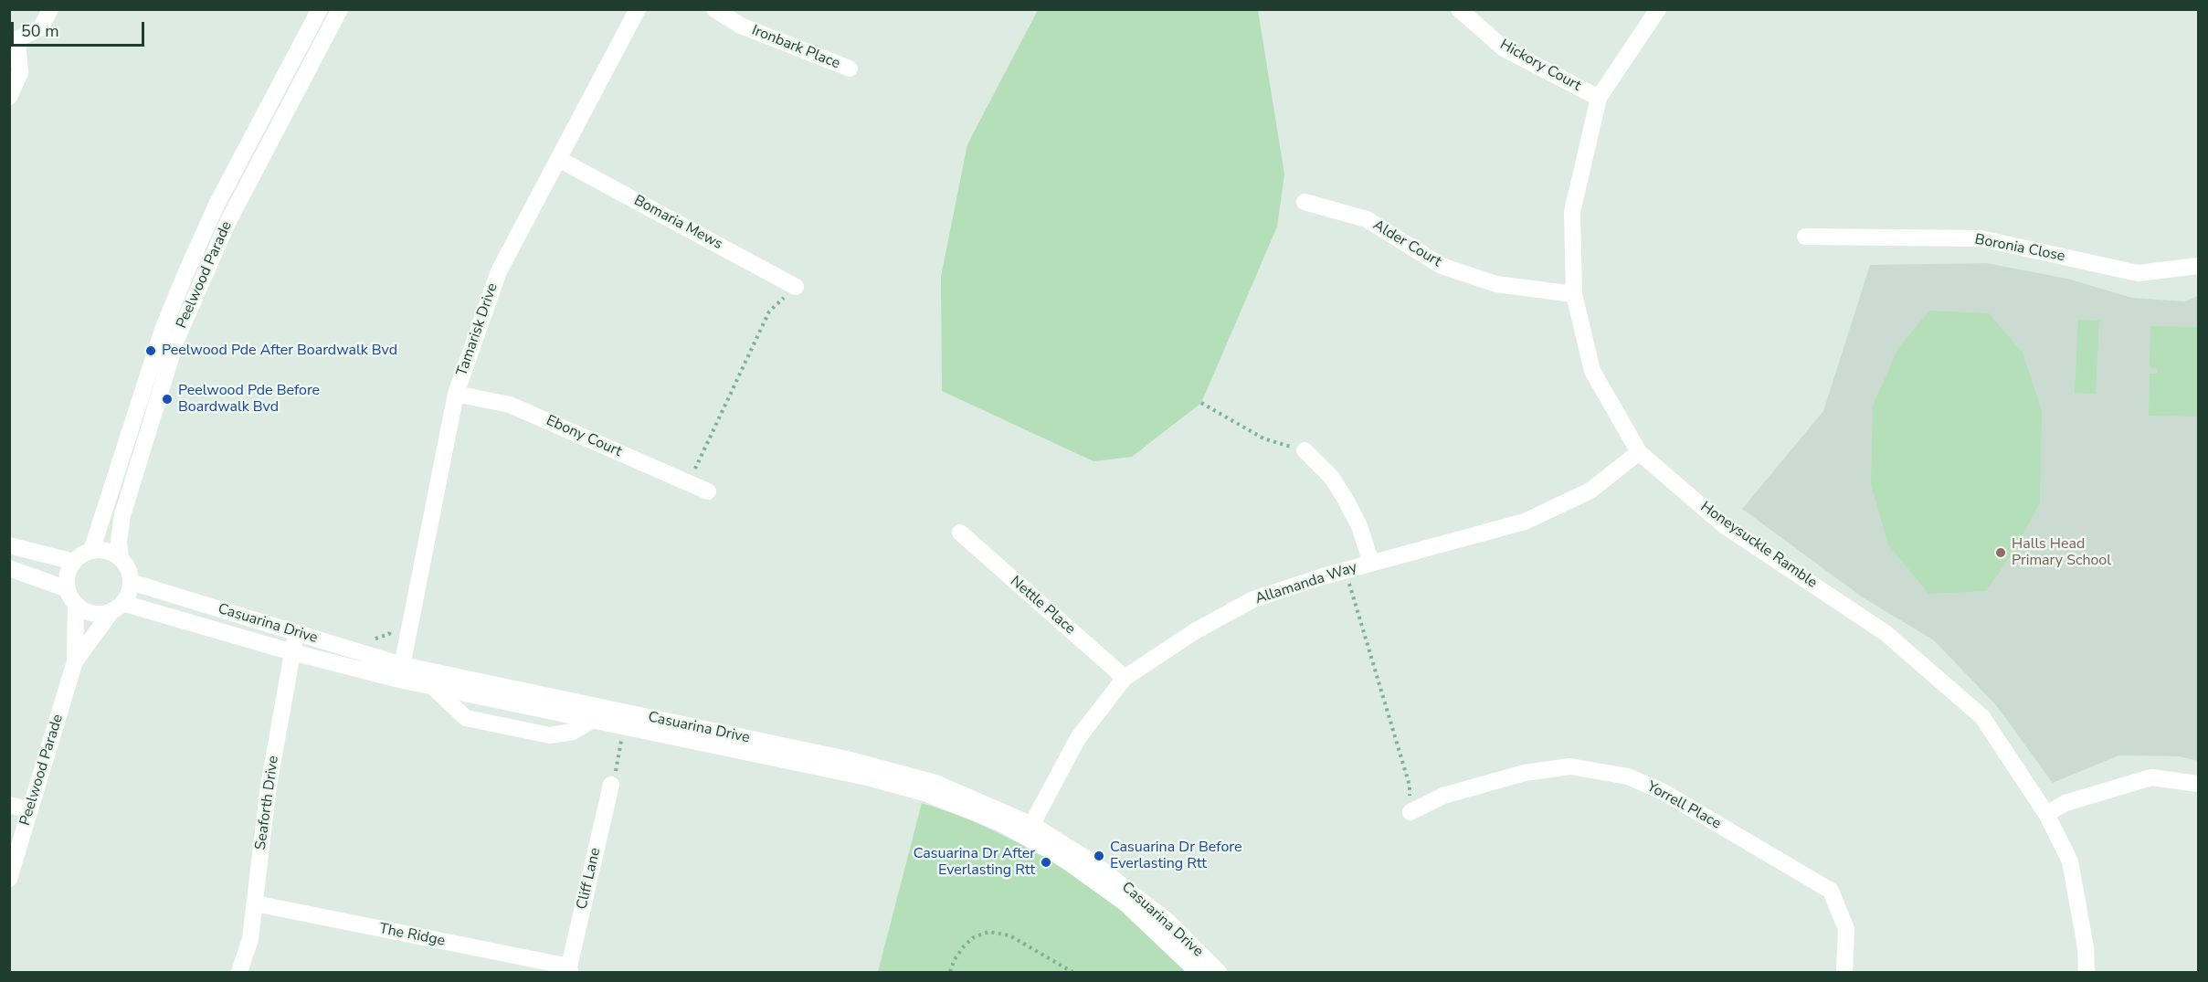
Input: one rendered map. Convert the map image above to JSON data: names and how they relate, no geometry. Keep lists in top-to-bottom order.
{
  "streets": {
    "street": [
      "Ironbark Place",
      "Hickory Court",
      "Bomaria Mews",
      "Alder Court",
      "Boronia Close",
      "Peelwood Parade",
      "Tamarisk Drive",
      "Ebony Court",
      "Honeysuckle Ramble",
      "Allamanda Way",
      "Nettle Place",
      "Casuarina Drive",
      "Seaforth Drive",
      "Yorrell Place",
      "Cliff Lane",
      "The Ridge"
    ]
  },
  "crossings": [
    ["Hickory Court", "Honeysuckle Ramble"],
    ["Bomaria Mews", "Tamarisk Drive"],
    ["Alder Court", "Honeysuckle Ramble"],
    ["Peelwood Parade", "Casuarina Drive"],
    ["Tamarisk Drive", "Ebony Court"],
    ["Tamarisk Drive", "Casuarina Drive"],
    ["Honeysuckle Ramble", "Allamanda Way"],
    ["Allamanda Way", "Nettle Place"],
    ["Allamanda Way", "Casuarina Drive"],
    ["Casuarina Drive", "Seaforth Drive"],
    ["Seaforth Drive", "The Ridge"],
    ["Cliff Lane", "The Ridge"]
  ],
  "places": [
    "Peelwood Pde After Boardwalk Bvd",
    "Peelwood Pde Before Boardwalk Bvd",
    "Halls Head Primary School",
    "Casuarina Dr Before Everlasting Rtt",
    "Casuarina Dr After Everlasting Rtt"
  ],
  "scale_bar": "50 m"
}
